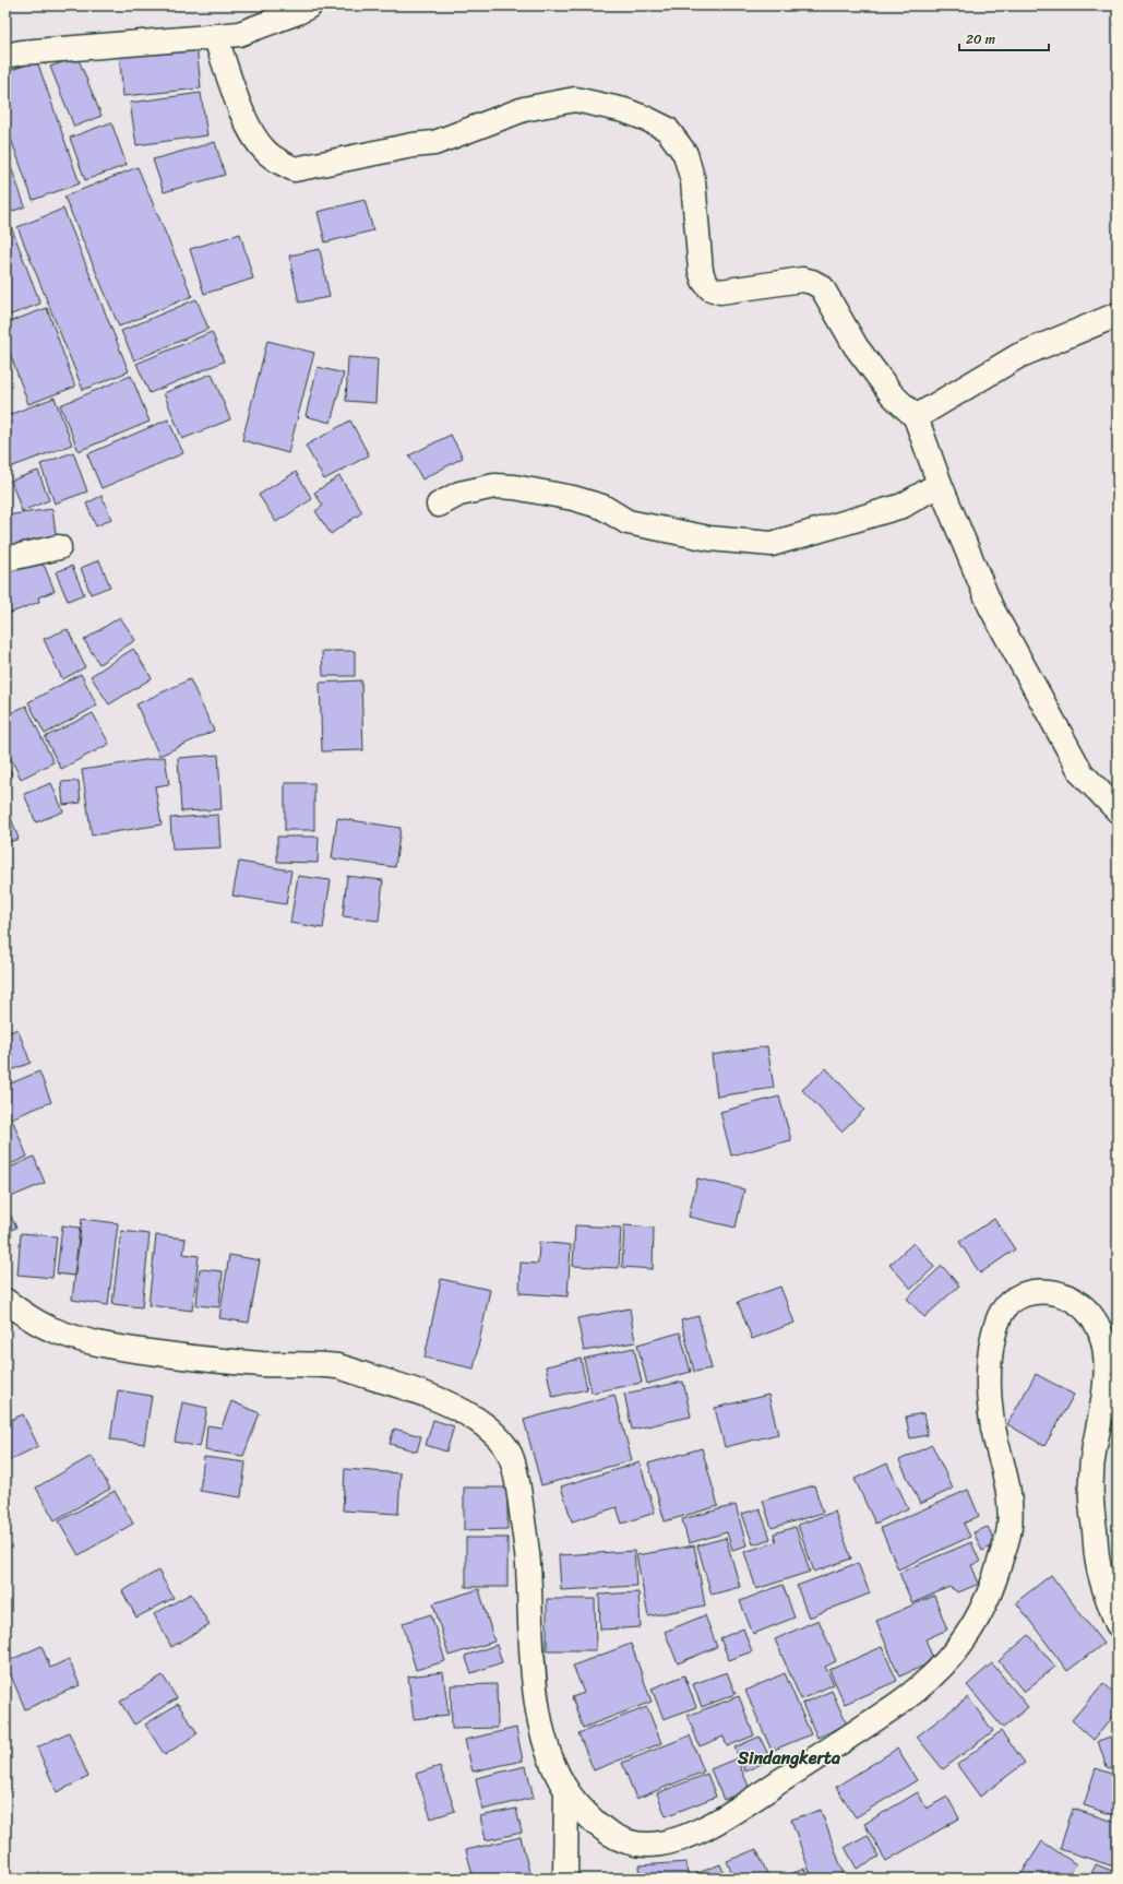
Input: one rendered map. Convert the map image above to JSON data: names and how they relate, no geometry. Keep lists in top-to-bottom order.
{
  "districts": ["Sindangkerta"],
  "scale_bar": "20 m"
}
